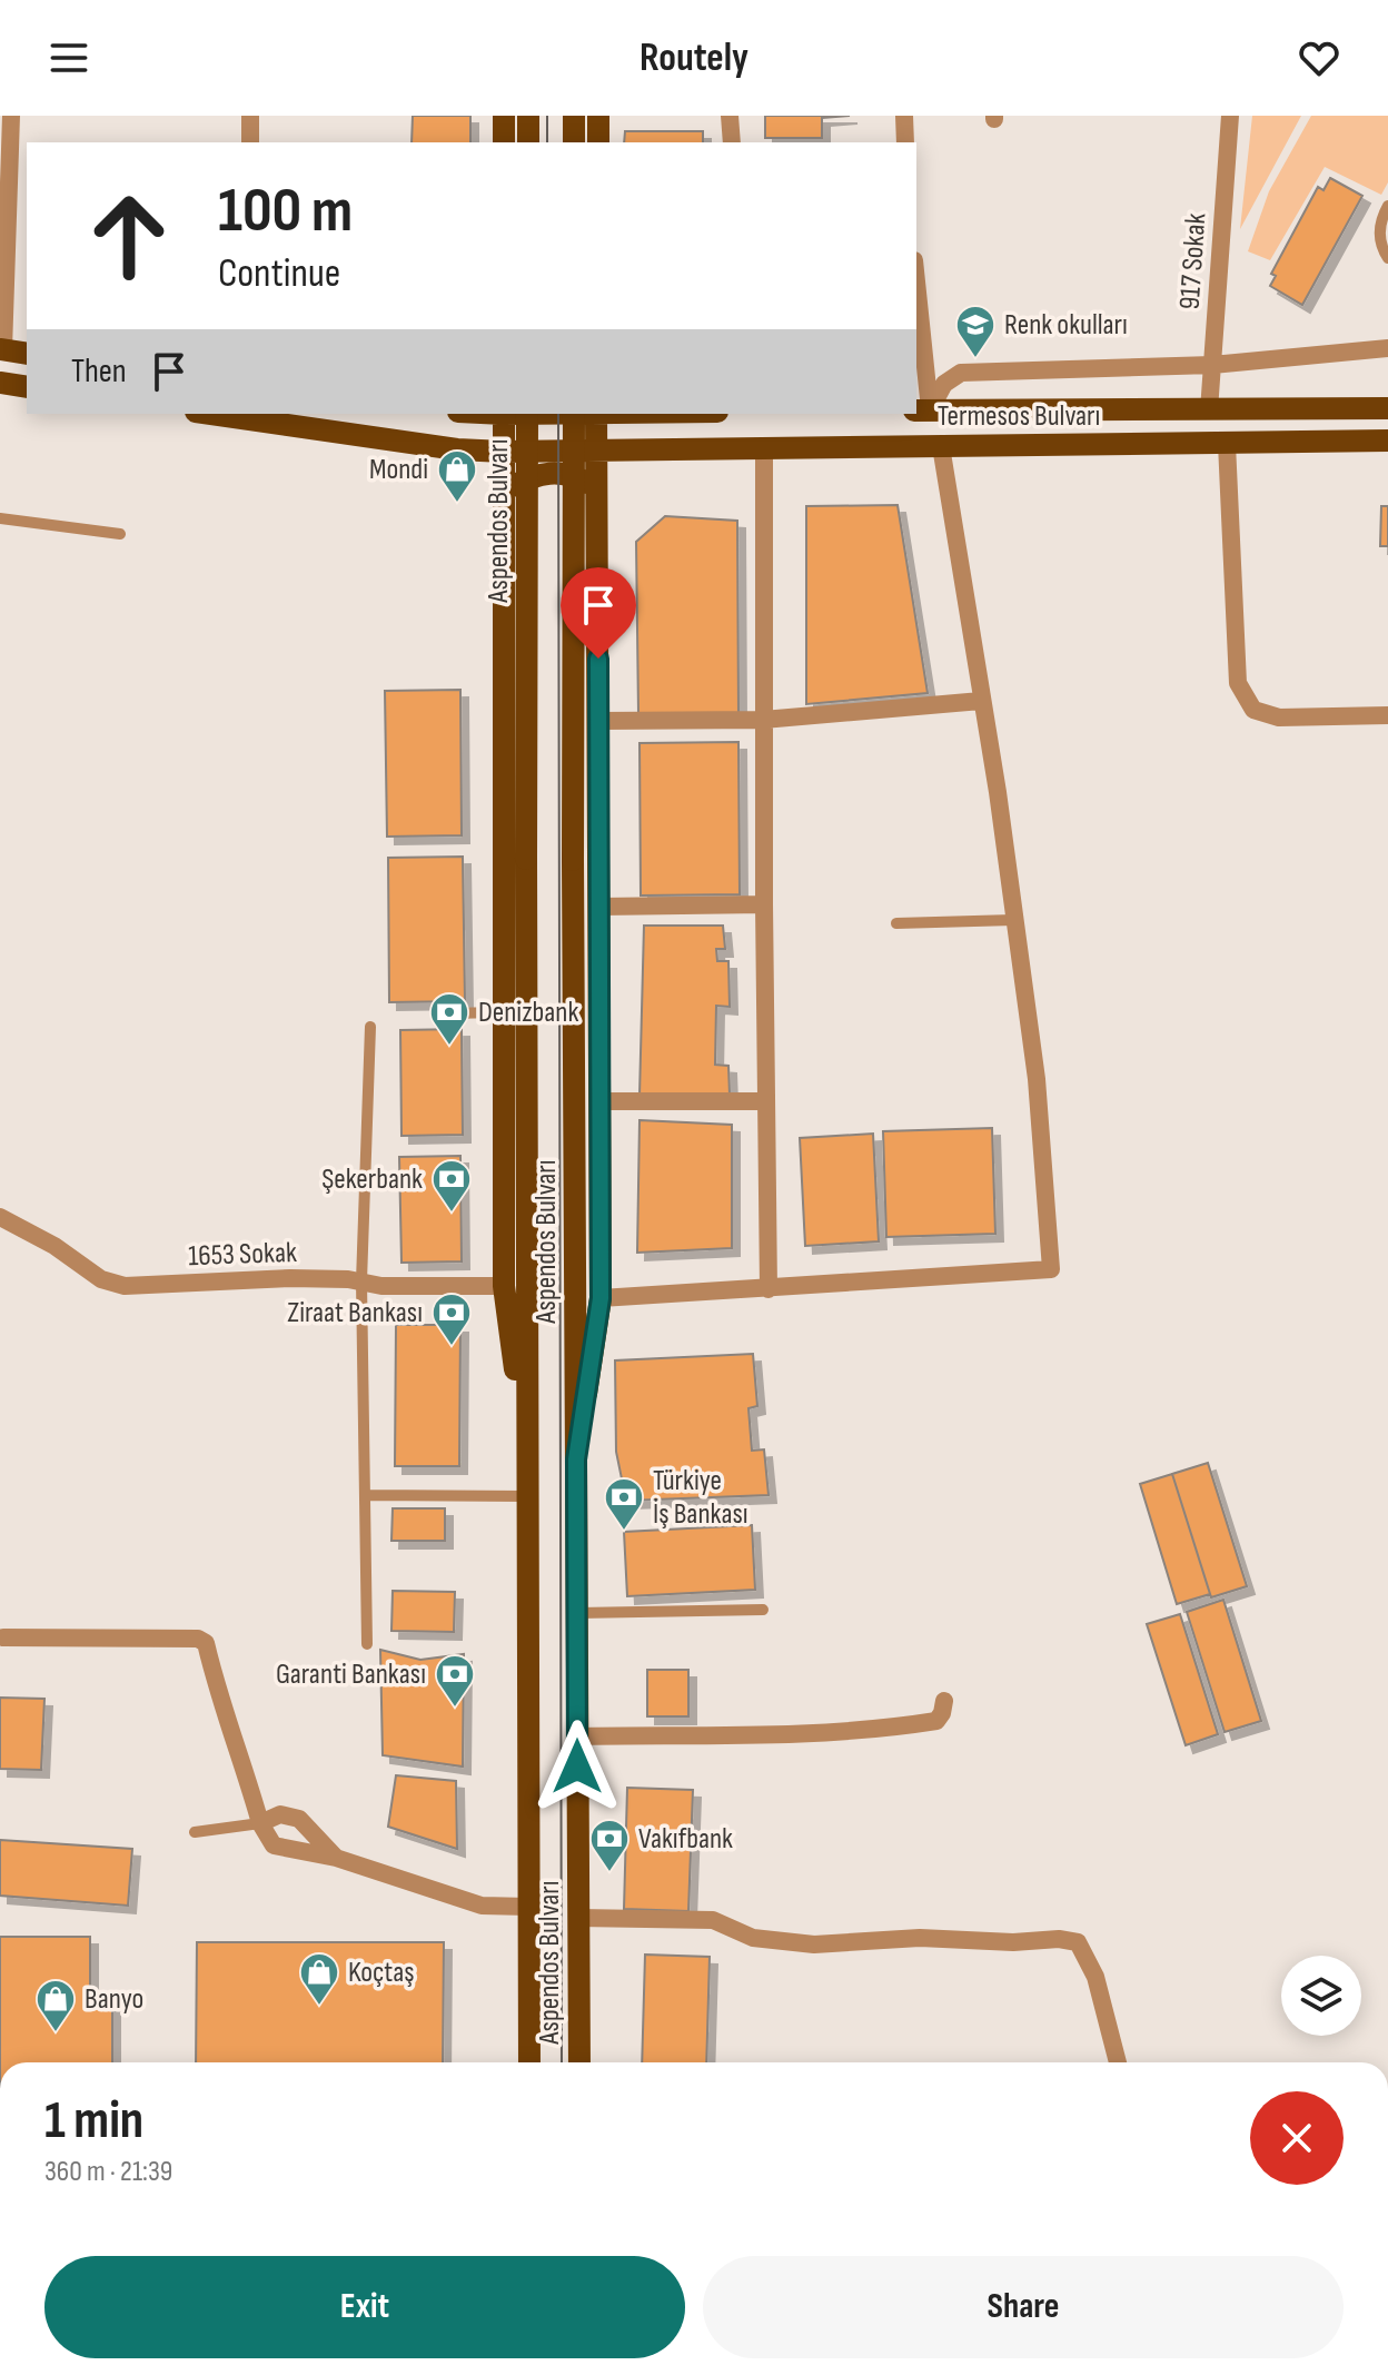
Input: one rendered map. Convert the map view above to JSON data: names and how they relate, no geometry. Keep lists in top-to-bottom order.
{
  "streets": {
    "main road": ["Termesos Bulvarı", "Aspendos Bulvarı"],
    "street": ["917 Sokak", "1653 Sokak"]
  },
  "crossings": [
    ["917 Sokak", "Termesos Bulvarı"]
  ],
  "places": {
    "school or university": ["Renk okulları"],
    "shop": ["Mondi", "Koçtaş", "Banyo"],
    "bank": [
      "Denizbank",
      "Şekerbank",
      "Ziraat Bankası",
      "Türkiye İş Bankası",
      "Garanti Bankası",
      "Vakıfbank"
    ]
  },
  "page": {
    "header": "Routely",
    "turn": ["100 m", "Continue"],
    "then": "Then",
    "heading": ["1 min", "360 m · 21:39"],
    "buttons": ["Exit", "Share"]
  }
}
